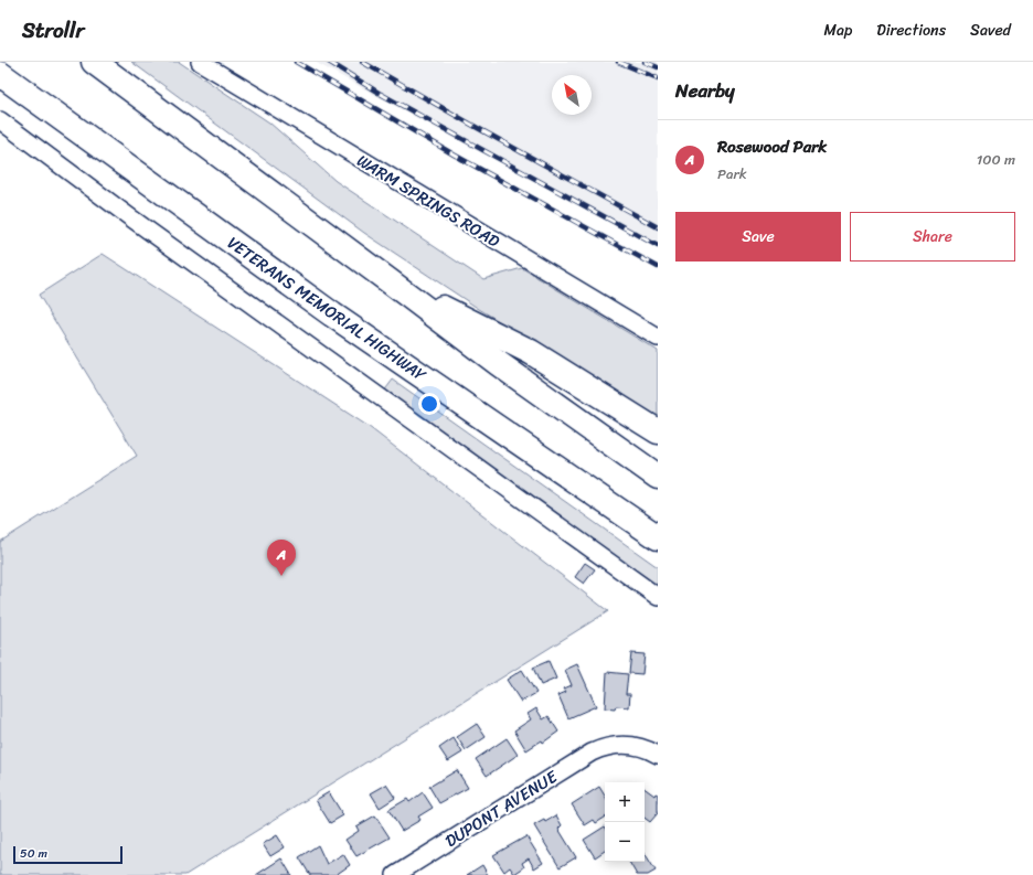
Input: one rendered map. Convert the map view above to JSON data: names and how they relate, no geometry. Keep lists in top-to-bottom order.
{
  "streets": {
    "highway": ["VETERANS MEMORIAL HIGHWAY"],
    "street": ["WARM SPRINGS ROAD", "DUPONT AVENUE"]
  },
  "scale_bar": "50 m",
  "north": "top left",
  "page": {
    "header": "Strollr",
    "nav": ["Map", "Directions", "Saved"],
    "heading": "Nearby",
    "list": [
      {
        "mark": "A",
        "name": "Rosewood Park",
        "note": "Park",
        "value": "100 m"
      }
    ],
    "buttons": ["Save", "Share"],
    "pins": "A",
    "map_buttons": ["+", "−"],
    "scale": "50 m"
  }
}
